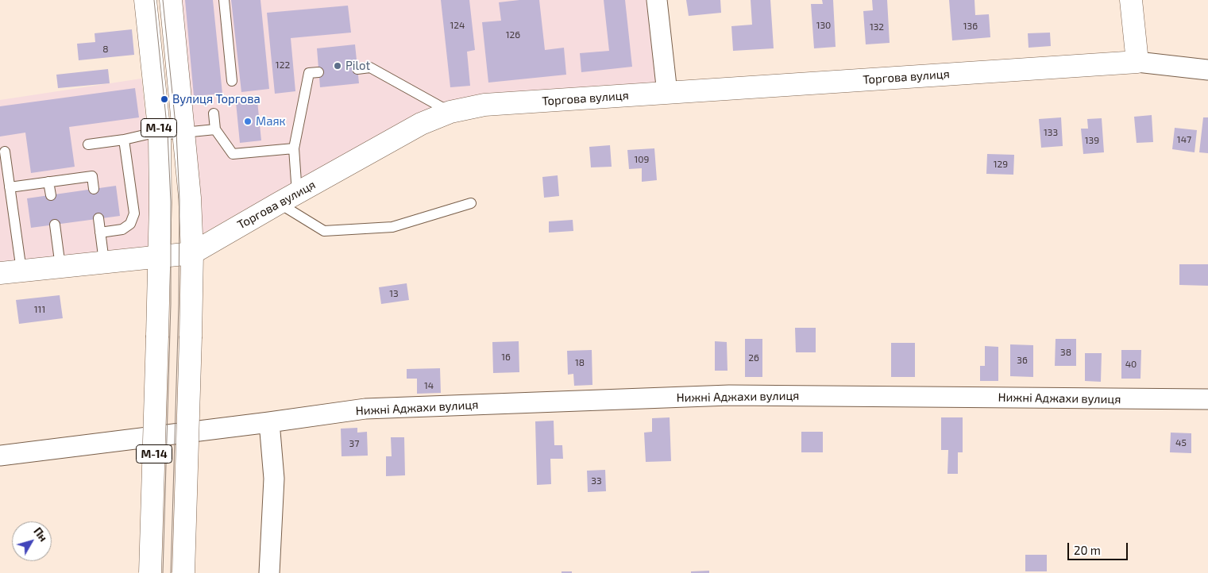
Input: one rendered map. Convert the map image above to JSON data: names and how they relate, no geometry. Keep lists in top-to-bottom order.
{
  "streets": {
    "main road": ["Торгова вулиця", "М-14"],
    "street": ["Нижні Аджахи вулиця"]
  },
  "crossings": [
    ["Торгова вулиця", "М-14"]
  ],
  "places": ["Pilot", "Вулиця Торгова", "Маяк"],
  "house_numbers": [
    "124",
    "130",
    "136",
    "132",
    "126",
    "8",
    "122",
    "133",
    "147",
    "139",
    "109",
    "129",
    "13",
    "111",
    "38",
    "16",
    "26",
    "36",
    "18",
    "40",
    "14",
    "45",
    "37",
    "33"
  ],
  "scale_bar": "20 m",
  "north": "top right"
}
